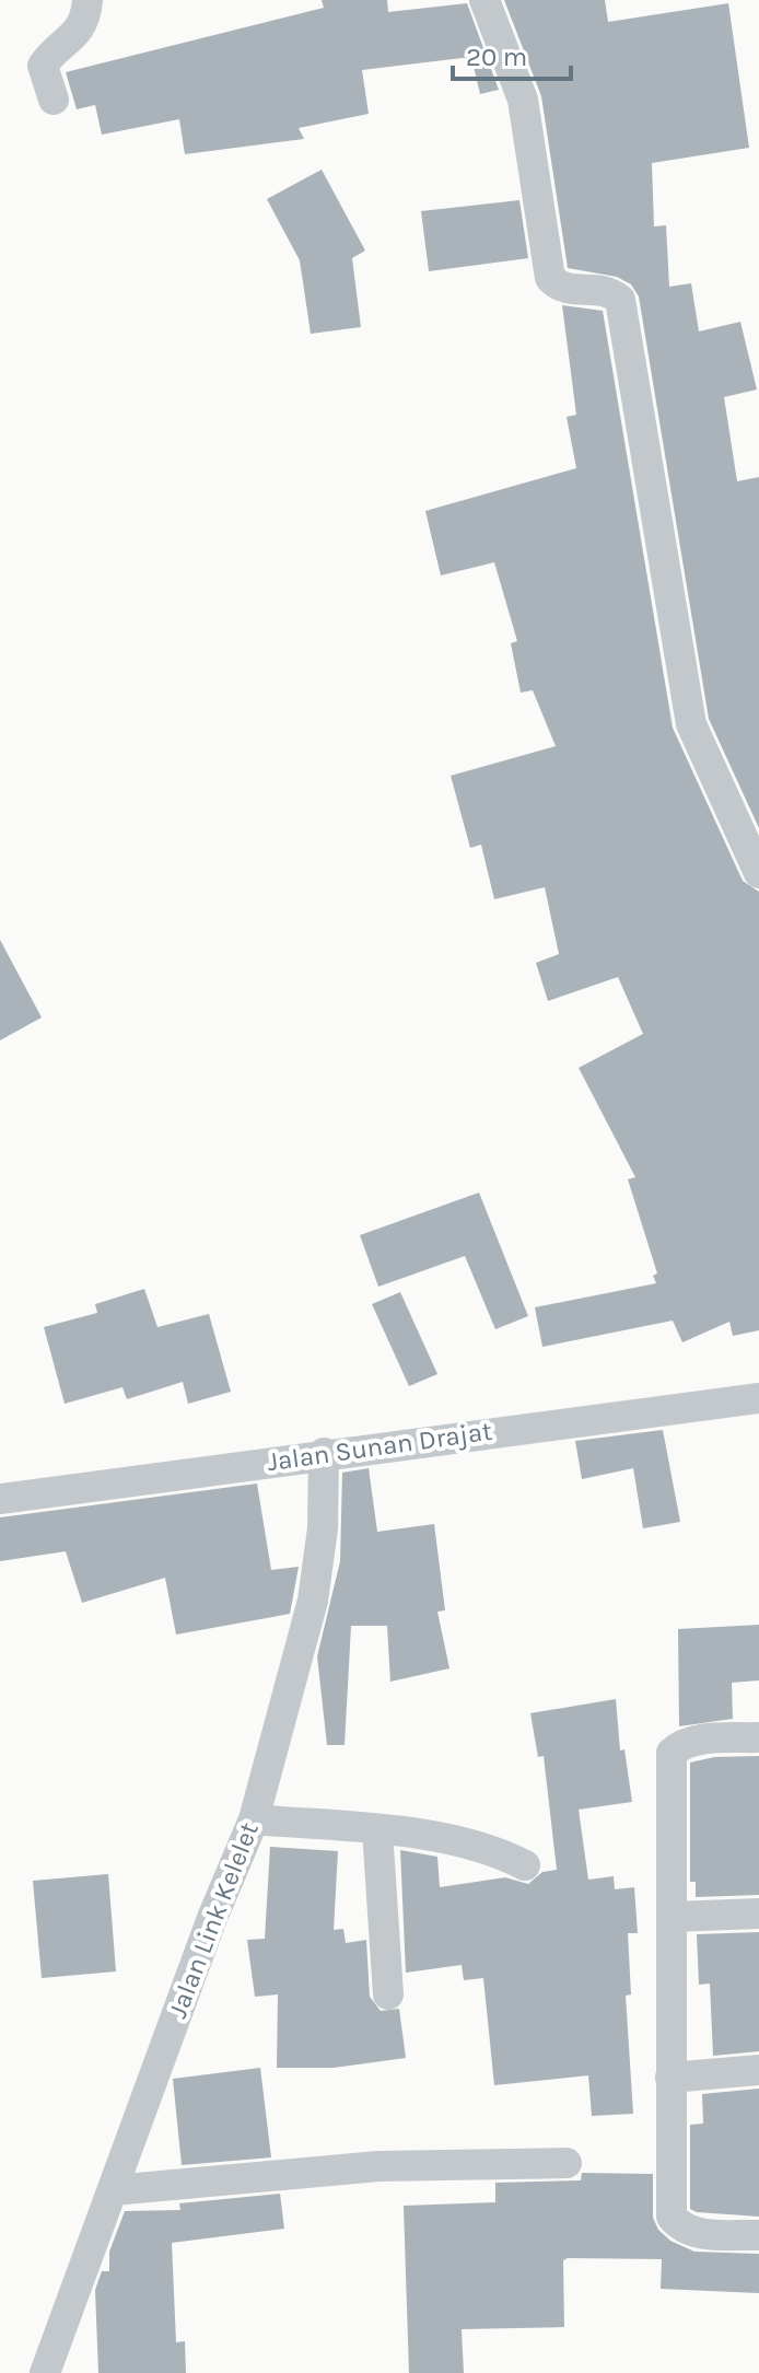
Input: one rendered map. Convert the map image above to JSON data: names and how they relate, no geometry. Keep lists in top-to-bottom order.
{
  "streets": {
    "street": ["Jalan Sunan Drajat", "Jalan Link Kelelet"]
  },
  "crossings": [
    ["Jalan Sunan Drajat", "Jalan Link Kelelet"]
  ],
  "scale_bar": "20 m"
}
